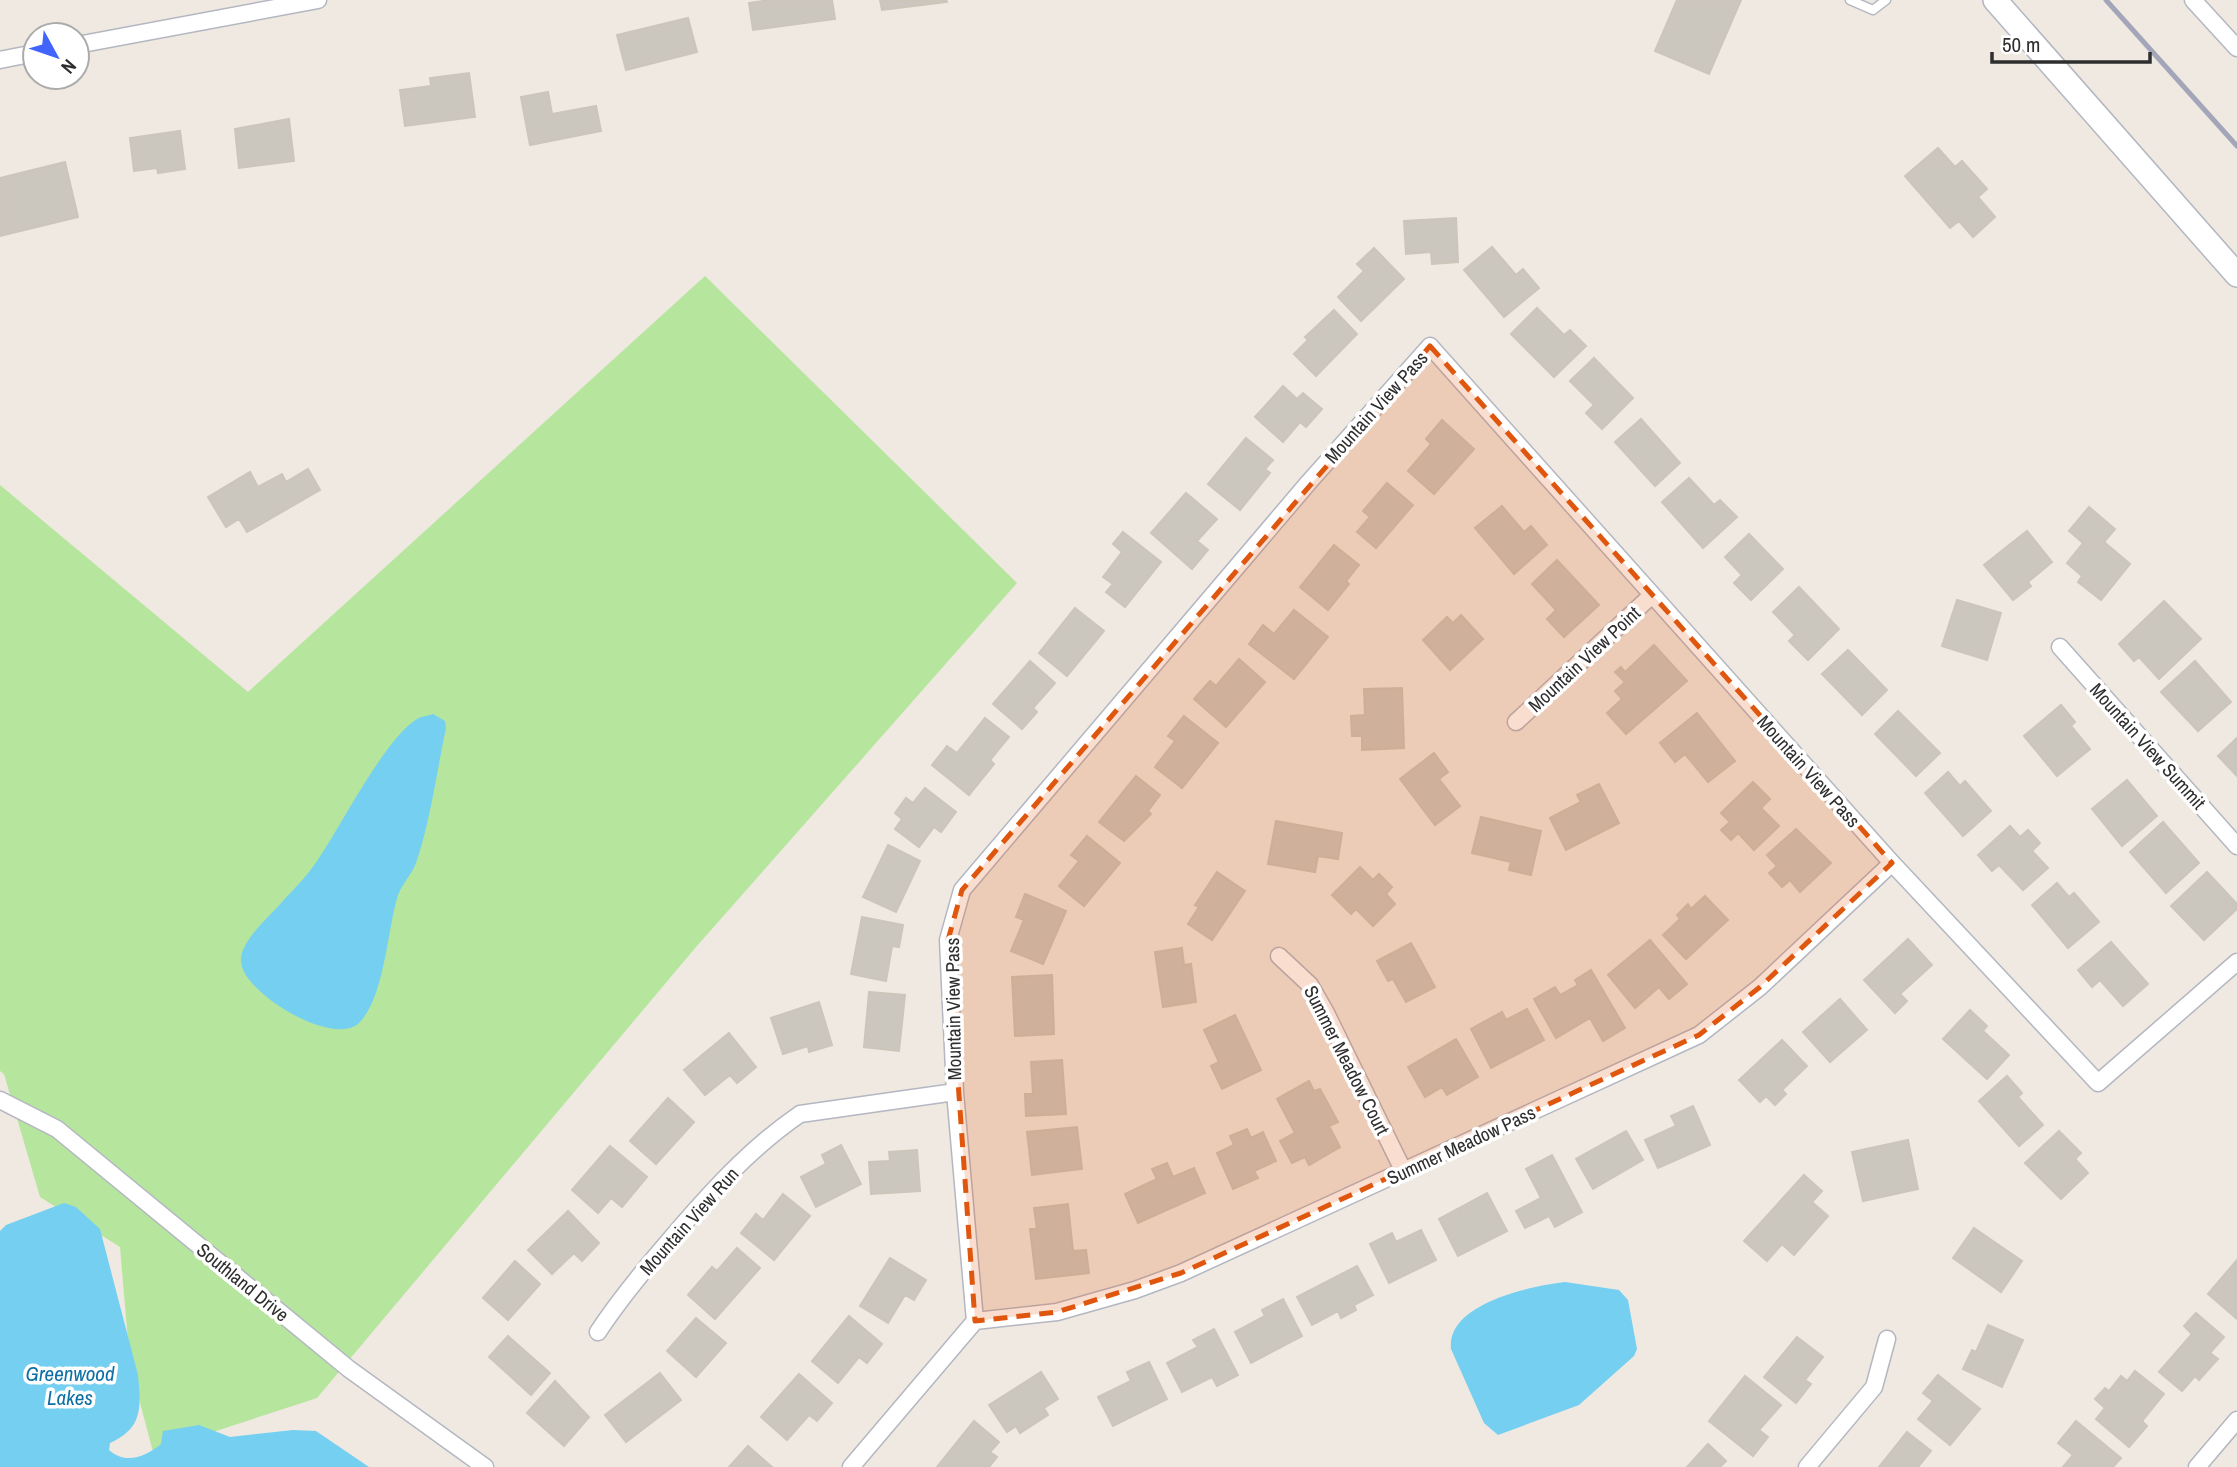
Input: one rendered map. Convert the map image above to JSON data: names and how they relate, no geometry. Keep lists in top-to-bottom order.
{
  "streets": {
    "street": [
      "Mountain View Pass",
      "Mountain View Point",
      "Mountain View Summit",
      "Summer Meadow Court",
      "Summer Meadow Pass",
      "Mountain View Run",
      "Southland Drive"
    ]
  },
  "crossings": [
    ["Mountain View Pass", "Mountain View Point"],
    ["Mountain View Pass", "Summer Meadow Pass"],
    ["Mountain View Pass", "Mountain View Run"],
    ["Summer Meadow Court", "Summer Meadow Pass"]
  ],
  "water": ["Greenwood Lakes"],
  "scale_bar": "50 m",
  "north": "bottom right"
}
